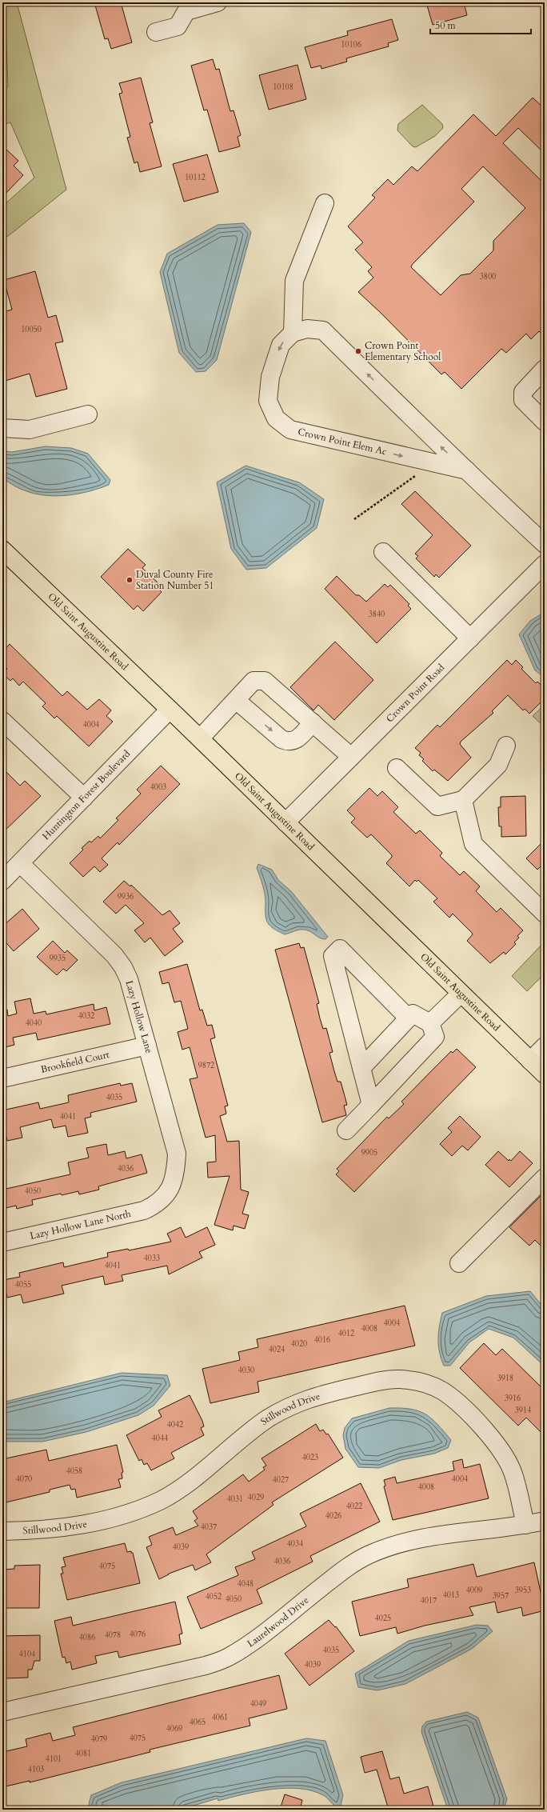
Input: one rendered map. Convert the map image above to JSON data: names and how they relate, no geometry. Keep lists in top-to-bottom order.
{
  "streets": {
    "main road": ["Old Saint Augustine Road"],
    "street": [
      "Crown Point Elem Ac",
      "Crown Point Road",
      "Huntington Forest Boulevard",
      "Lazy Hollow Lane",
      "Brookfield Court",
      "Lazy Hollow Lane North",
      "Stillwood Drive",
      "Laurelwood Drive"
    ]
  },
  "crossings": [
    ["Old Saint Augustine Road", "Crown Point Road"],
    ["Old Saint Augustine Road", "Huntington Forest Boulevard"],
    ["Huntington Forest Boulevard", "Lazy Hollow Lane"],
    ["Lazy Hollow Lane", "Brookfield Court"],
    ["Lazy Hollow Lane", "Lazy Hollow Lane North"],
    ["Stillwood Drive", "Laurelwood Drive"]
  ],
  "places": ["Crown Point Elementary School", "Duval County Fire Station Number 51"],
  "house_numbers": [
    "10106",
    "10108",
    "10112",
    "3800",
    "10050",
    "3840",
    "4004",
    "4003",
    "9936",
    "9935",
    "4032",
    "4040",
    "9872",
    "4035",
    "4041",
    "9905",
    "4036",
    "4050",
    "4033",
    "4041",
    "4055",
    "4004",
    "4008",
    "4012",
    "4016",
    "4020",
    "4024",
    "4030",
    "3918",
    "3916",
    "3914",
    "4042",
    "4044",
    "4023",
    "4058",
    "4070",
    "4004",
    "4027",
    "4008",
    "4029",
    "4031",
    "4022",
    "4026",
    "4037",
    "4034",
    "4039",
    "4036",
    "4075",
    "4048",
    "4009",
    "3953",
    "4013",
    "3957",
    "4052",
    "4050",
    "4017",
    "4025",
    "4076",
    "4078",
    "4086",
    "4035",
    "4104",
    "4039",
    "4049",
    "4061",
    "4065",
    "4069",
    "4075",
    "4079",
    "4081",
    "4101",
    "4103"
  ],
  "scale_bar": "50 m"
}
